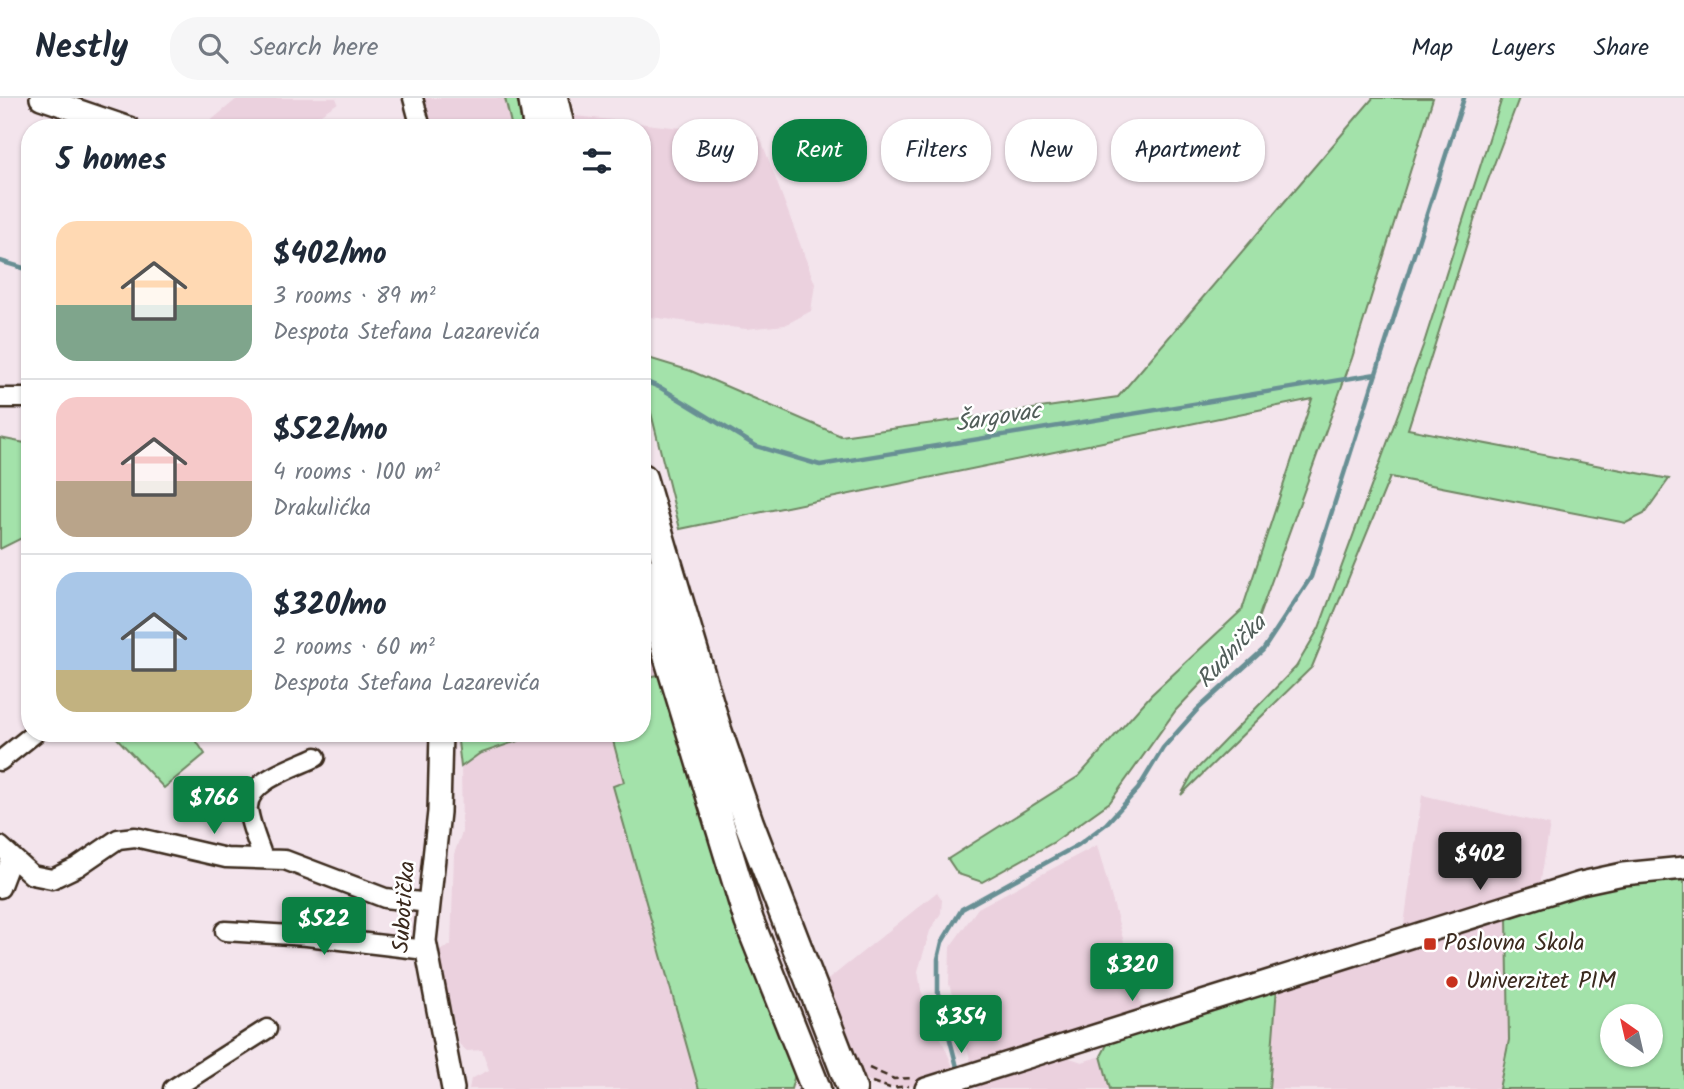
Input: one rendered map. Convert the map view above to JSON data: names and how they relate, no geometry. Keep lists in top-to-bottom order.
{
  "streets": {
    "street": ["Subotička"]
  },
  "water": ["Šargovac", "Rudnička"],
  "places": {
    "transit": ["Poslovna Skola"],
    "other": ["Univerzitet PIM"]
  },
  "north": "top left",
  "page": {
    "header": "Nestly",
    "search": "Search here",
    "nav": ["Map", "Layers", "Share"],
    "chip": [
      "Buy",
      "Rent",
      "Filters",
      "New",
      "Apartment"
    ],
    "heading": "5 homes",
    "list": [
      {
        "name": "$402/mo",
        "note": "3 rooms · 89 m² · Despota Stefana Lazarevića"
      },
      {
        "name": "$522/mo",
        "note": "4 rooms · 100 m² · Drakulićka"
      },
      {
        "name": "$320/mo",
        "note": "2 rooms · 60 m² · Despota Stefana Lazarevića"
      }
    ],
    "price": [
      "$766",
      "$402",
      "$522",
      "$320",
      "$354"
    ]
  }
}
